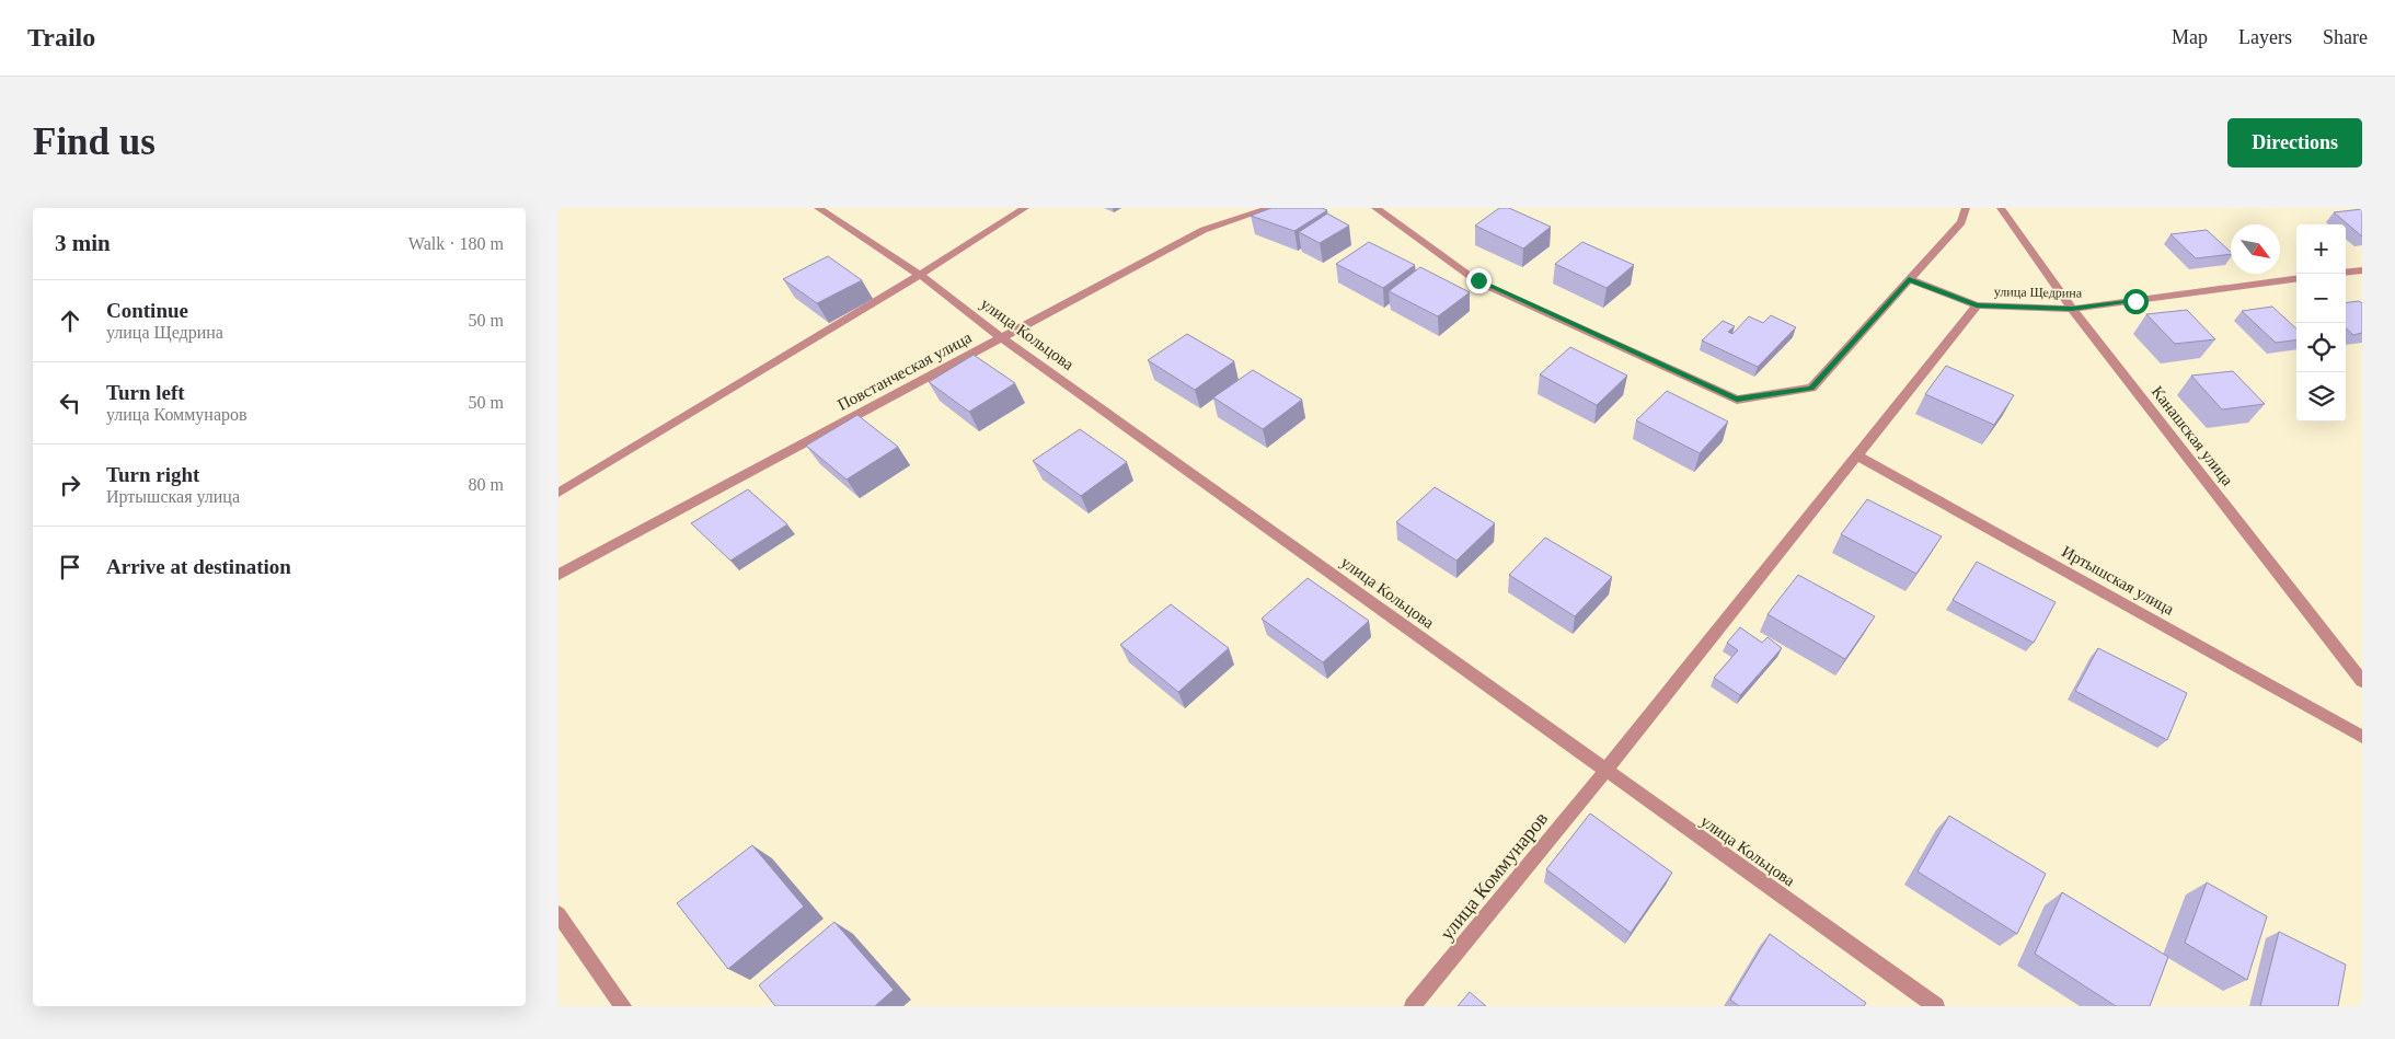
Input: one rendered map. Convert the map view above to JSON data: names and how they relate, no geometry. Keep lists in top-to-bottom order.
{
  "streets": {
    "street": [
      "улица Щедрина",
      "улица Кольцова",
      "Повстанческая улица",
      "Канашская улица",
      "Иртышская улица",
      "улица Коммунаров"
    ]
  },
  "crossings": [
    ["улица Щедрина", "Канашская улица"],
    ["улица Щедрина", "улица Коммунаров"],
    ["улица Кольцова", "Повстанческая улица"],
    ["улица Кольцова", "улица Коммунаров"],
    ["Иртышская улица", "улица Коммунаров"]
  ],
  "north": "bottom right",
  "page": {
    "header": "Trailo",
    "nav": ["Map", "Layers", "Share"],
    "buttons": "Directions",
    "title": "Find us",
    "heading": ["3 min", "Walk · 180 m"],
    "map_buttons": ["+", "−"],
    "list": [
      ["Continue", "улица Щедрина", "50 m"],
      ["Turn left", "улица Коммунаров", "50 m"],
      ["Turn right", "Иртышская улица", "80 m"],
      "Arrive at destination"
    ]
  }
}
